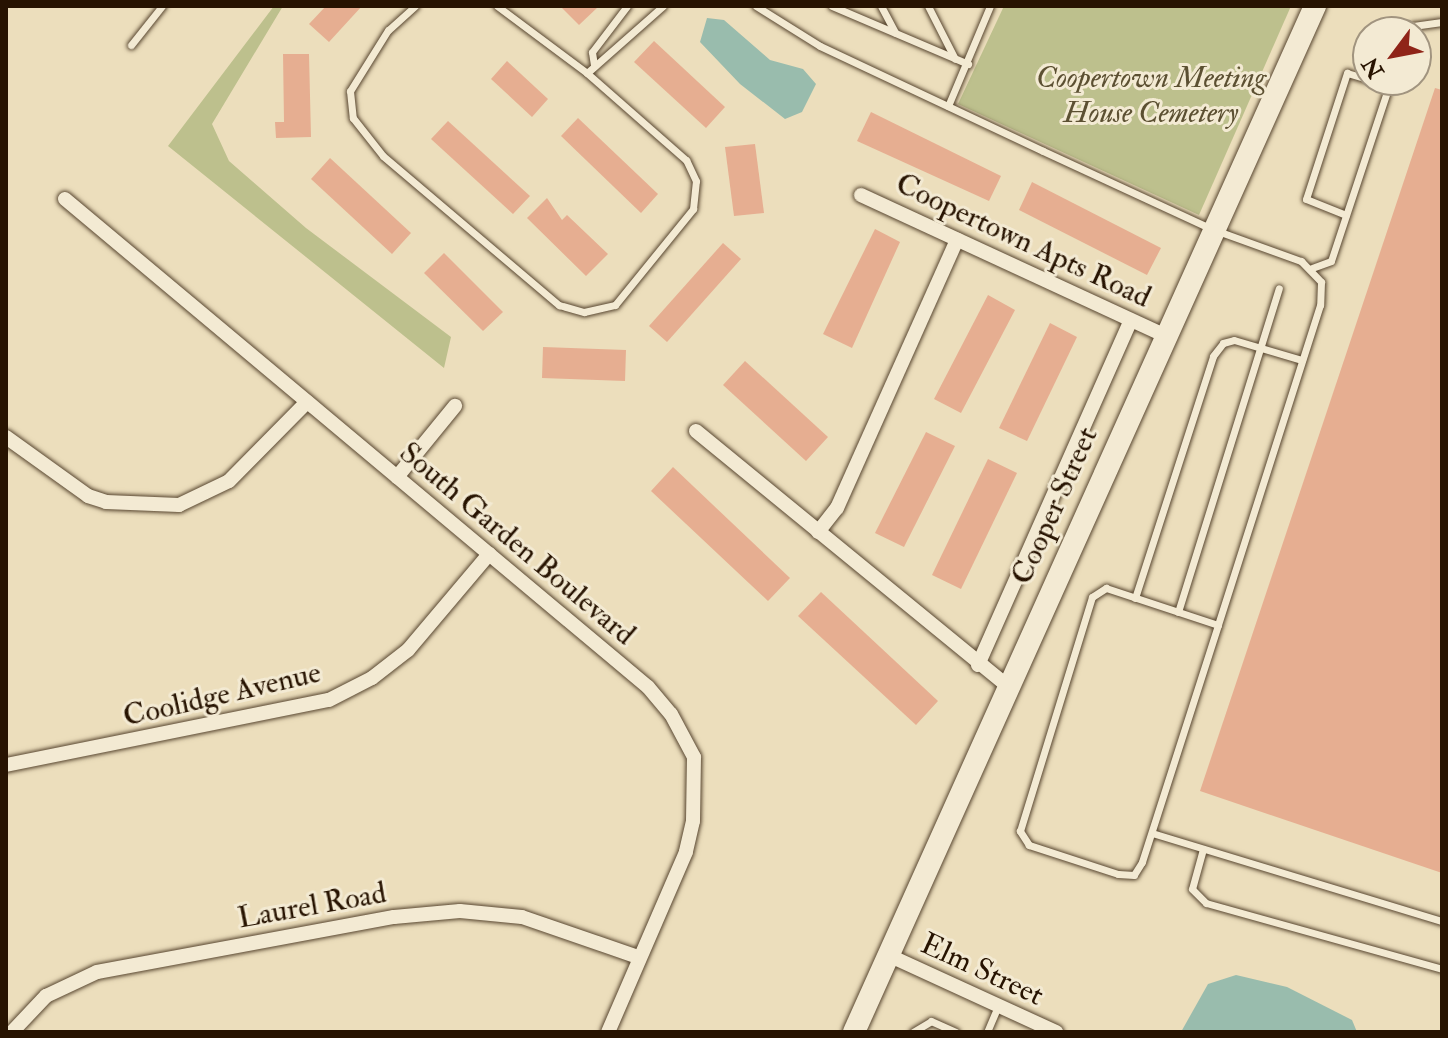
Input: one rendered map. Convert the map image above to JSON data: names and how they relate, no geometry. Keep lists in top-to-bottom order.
{
  "streets": {
    "street": [
      "Coopertown Apts Road",
      "Cooper Street",
      "South Garden Boulevard",
      "Coolidge Avenue",
      "Laurel Road",
      "Elm Street"
    ]
  },
  "crossings": [
    ["Coopertown Apts Road", "Cooper Street"],
    ["Cooper Street", "Elm Street"],
    ["South Garden Boulevard", "Coolidge Avenue"],
    ["South Garden Boulevard", "Laurel Road"]
  ],
  "parks": ["Coopertown Meeting House Cemetery"],
  "north": "bottom left"
}
